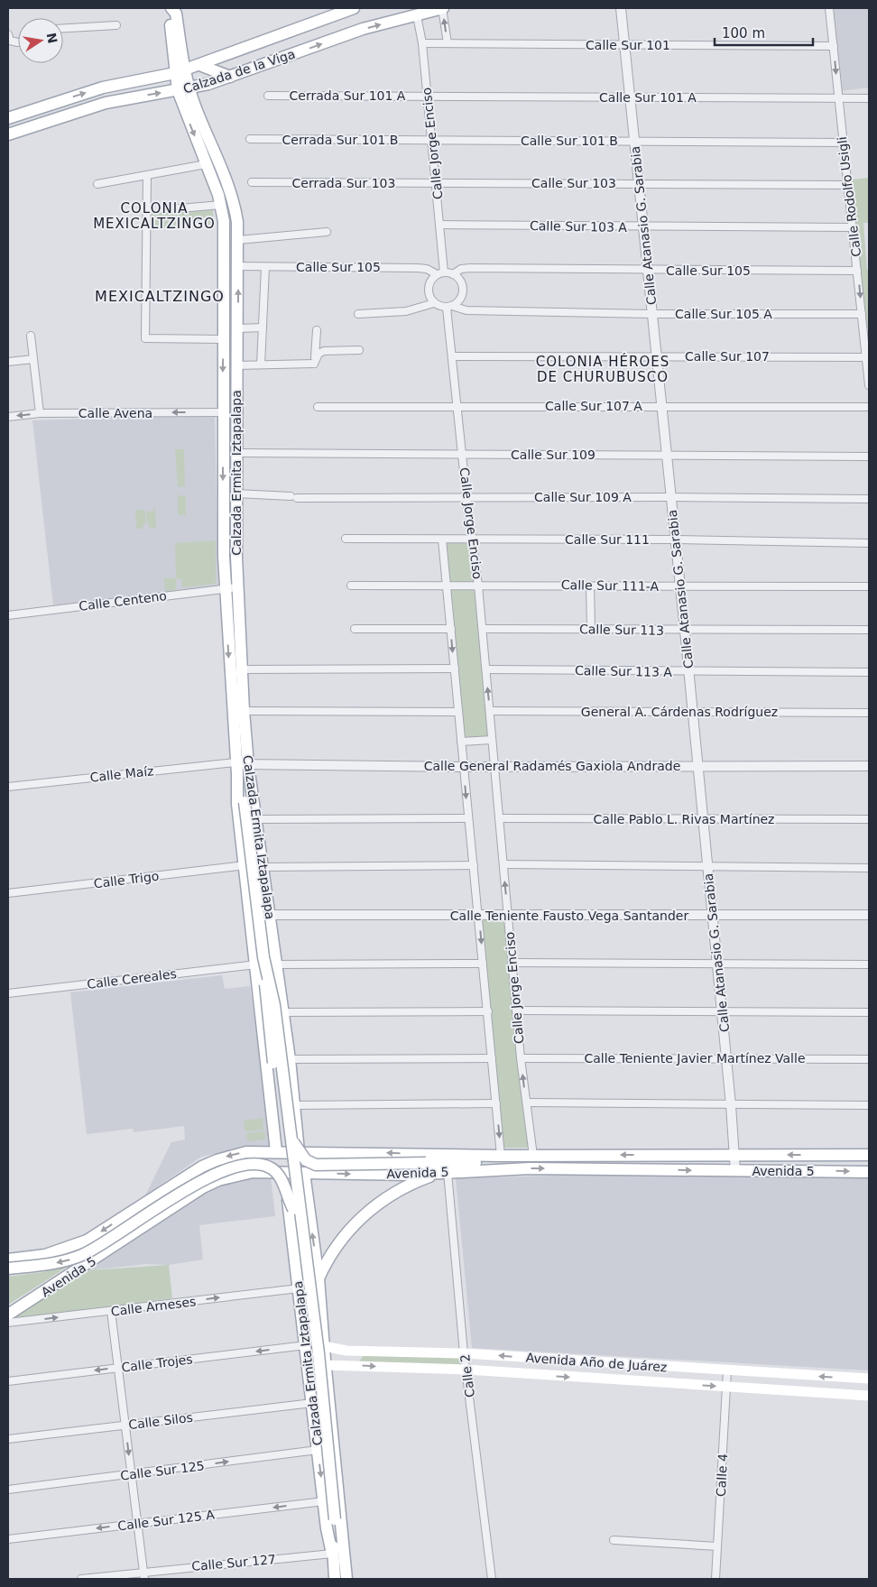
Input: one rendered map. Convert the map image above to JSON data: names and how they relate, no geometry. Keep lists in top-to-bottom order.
{
  "streets": {
    "main road": [
      "Calzada de la Viga",
      "Calzada Ermita Iztapalapa",
      "Avenida 5",
      "Avenida Año de Juárez"
    ],
    "street": [
      "Calle Sur 101",
      "Cerrada Sur 101 A",
      "Calle Sur 101 A",
      "Cerrada Sur 101 B",
      "Calle Sur 101 B",
      "Calle Jorge Enciso",
      "Cerrada Sur 103",
      "Calle Sur 103",
      "Calle Rodolfo Usigli",
      "Calle Atanasio G. Sarabia",
      "Calle Sur 103 A",
      "Calle Sur 105",
      "Calle Sur 105 A",
      "Calle Sur 107",
      "Calle Sur 107 A",
      "Calle Avena",
      "Calle Sur 109",
      "Calle Sur 109 A",
      "Calle Sur 111",
      "Calle Sur 111-A",
      "Calle Centeno",
      "Calle Sur 113",
      "Calle Sur 113 A",
      "General A. Cárdenas Rodríguez",
      "Calle General Radamés Gaxiola Andrade",
      "Calle Maíz",
      "Calle Pablo L. Rivas Martínez",
      "Calle Trigo",
      "Calle Teniente Fausto Vega Santander",
      "Calle Cereales",
      "Calle Teniente Javier Martínez Valle",
      "Calle Arneses",
      "Calle Trojes",
      "Calle 2",
      "Calle Silos",
      "Calle Sur 125",
      "Calle 4",
      "Calle Sur 125 A",
      "Calle Sur 127"
    ]
  },
  "crossings": [
    ["Calle Sur 101", "Calle Jorge Enciso"],
    ["Calle Sur 101", "Calle Rodolfo Usigli"],
    ["Calle Sur 101", "Calle Atanasio G. Sarabia"],
    ["Calzada de la Viga", "Calle Jorge Enciso"],
    ["Calzada de la Viga", "Calzada Ermita Iztapalapa"],
    ["Cerrada Sur 101 A", "Calle Sur 101 A"],
    ["Cerrada Sur 101 A", "Calle Jorge Enciso"],
    ["Calle Sur 101 A", "Calle Jorge Enciso"],
    ["Calle Sur 101 A", "Calle Rodolfo Usigli"],
    ["Calle Sur 101 A", "Calle Atanasio G. Sarabia"],
    ["Cerrada Sur 101 B", "Calle Sur 101 B"],
    ["Cerrada Sur 101 B", "Calle Jorge Enciso"],
    ["Calle Sur 101 B", "Calle Jorge Enciso"],
    ["Calle Sur 101 B", "Calle Rodolfo Usigli"],
    ["Calle Sur 101 B", "Calle Atanasio G. Sarabia"],
    ["Calle Jorge Enciso", "Cerrada Sur 103"],
    ["Calle Jorge Enciso", "Calle Sur 103"],
    ["Calle Jorge Enciso", "Calle Sur 103 A"],
    ["Calle Jorge Enciso", "Calle Sur 105"],
    ["Calle Jorge Enciso", "Calle Sur 105 A"],
    ["Calle Jorge Enciso", "Calle Sur 107"],
    ["Calle Jorge Enciso", "Calle Sur 107 A"],
    ["Calle Jorge Enciso", "Calle Sur 109"],
    ["Calle Jorge Enciso", "Calle Sur 109 A"],
    ["Calle Jorge Enciso", "Calle Sur 111"],
    ["Calle Jorge Enciso", "Calle Sur 111-A"],
    ["Calle Jorge Enciso", "Calle Sur 113"],
    ["Calle Jorge Enciso", "Calle Sur 113 A"],
    ["Calle Jorge Enciso", "General A. Cárdenas Rodríguez"],
    ["Calle Jorge Enciso", "Calle General Radamés Gaxiola Andrade"],
    ["Calle Jorge Enciso", "Calle Pablo L. Rivas Martínez"],
    ["Calle Jorge Enciso", "Calle Teniente Fausto Vega Santander"],
    ["Calle Jorge Enciso", "Calle Teniente Javier Martínez Valle"],
    ["Calle Jorge Enciso", "Avenida 5"],
    ["Cerrada Sur 103", "Calle Sur 103"],
    ["Calle Sur 103", "Calle Rodolfo Usigli"],
    ["Calle Sur 103", "Calle Atanasio G. Sarabia"],
    ["Calle Rodolfo Usigli", "Calle Sur 103 A"],
    ["Calle Rodolfo Usigli", "Calle Sur 105"],
    ["Calle Rodolfo Usigli", "Calle Sur 105 A"],
    ["Calle Rodolfo Usigli", "Calle Sur 107"],
    ["Calle Atanasio G. Sarabia", "Calle Sur 103 A"],
    ["Calle Atanasio G. Sarabia", "Calle Sur 105"],
    ["Calle Atanasio G. Sarabia", "Calle Sur 105 A"],
    ["Calle Atanasio G. Sarabia", "Calle Sur 107"],
    ["Calle Atanasio G. Sarabia", "Calle Sur 107 A"],
    ["Calle Atanasio G. Sarabia", "Calle Sur 109"],
    ["Calle Atanasio G. Sarabia", "Calle Sur 109 A"],
    ["Calle Atanasio G. Sarabia", "Calle Sur 111"],
    ["Calle Atanasio G. Sarabia", "Calle Sur 111-A"],
    ["Calle Atanasio G. Sarabia", "Calle Sur 113"],
    ["Calle Atanasio G. Sarabia", "Calle Sur 113 A"],
    ["Calle Atanasio G. Sarabia", "General A. Cárdenas Rodríguez"],
    ["Calle Atanasio G. Sarabia", "Calle General Radamés Gaxiola Andrade"],
    ["Calle Atanasio G. Sarabia", "Calle Pablo L. Rivas Martínez"],
    ["Calle Atanasio G. Sarabia", "Calle Teniente Fausto Vega Santander"],
    ["Calle Atanasio G. Sarabia", "Calle Teniente Javier Martínez Valle"],
    ["Calle Atanasio G. Sarabia", "Avenida 5"],
    ["Calle Sur 105", "Calle Sur 105 A"],
    ["Calle Sur 105", "Calzada Ermita Iztapalapa"],
    ["Calle Avena", "Calzada Ermita Iztapalapa"],
    ["Calle Sur 109", "Calzada Ermita Iztapalapa"],
    ["Calzada Ermita Iztapalapa", "Calle Sur 109 A"],
    ["Calzada Ermita Iztapalapa", "Calle Centeno"],
    ["Calzada Ermita Iztapalapa", "Calle General Radamés Gaxiola Andrade"],
    ["Calzada Ermita Iztapalapa", "Calle Maíz"],
    ["Calzada Ermita Iztapalapa", "Calle Trigo"],
    ["Calzada Ermita Iztapalapa", "Calle Teniente Fausto Vega Santander"],
    ["Calzada Ermita Iztapalapa", "Calle Cereales"],
    ["Calzada Ermita Iztapalapa", "Avenida 5"],
    ["Calzada Ermita Iztapalapa", "Calle Arneses"],
    ["Calzada Ermita Iztapalapa", "Avenida Año de Juárez"],
    ["Calzada Ermita Iztapalapa", "Calle Trojes"],
    ["Calzada Ermita Iztapalapa", "Calle Silos"],
    ["Calzada Ermita Iztapalapa", "Calle Sur 125"],
    ["Calzada Ermita Iztapalapa", "Calle Sur 125 A"],
    ["Calzada Ermita Iztapalapa", "Calle Sur 127"],
    ["Calle General Radamés Gaxiola Andrade", "Calle Maíz"],
    ["Avenida 5", "Calle 2"],
    ["Avenida Año de Juárez", "Calle 2"],
    ["Avenida Año de Juárez", "Calle 4"]
  ],
  "one_way": [
    "Calle Avena",
    "Calle Arneses",
    "Calle Trojes",
    "Calle Sur 125",
    "Calle Sur 125 A"
  ],
  "districts": ["COLONIA MEXICALTZINGO", "MEXICALTZINGO", "COLONIA HÉROES DE CHURUBUSCO"],
  "scale_bar": "100 m",
  "north": "right"
}
